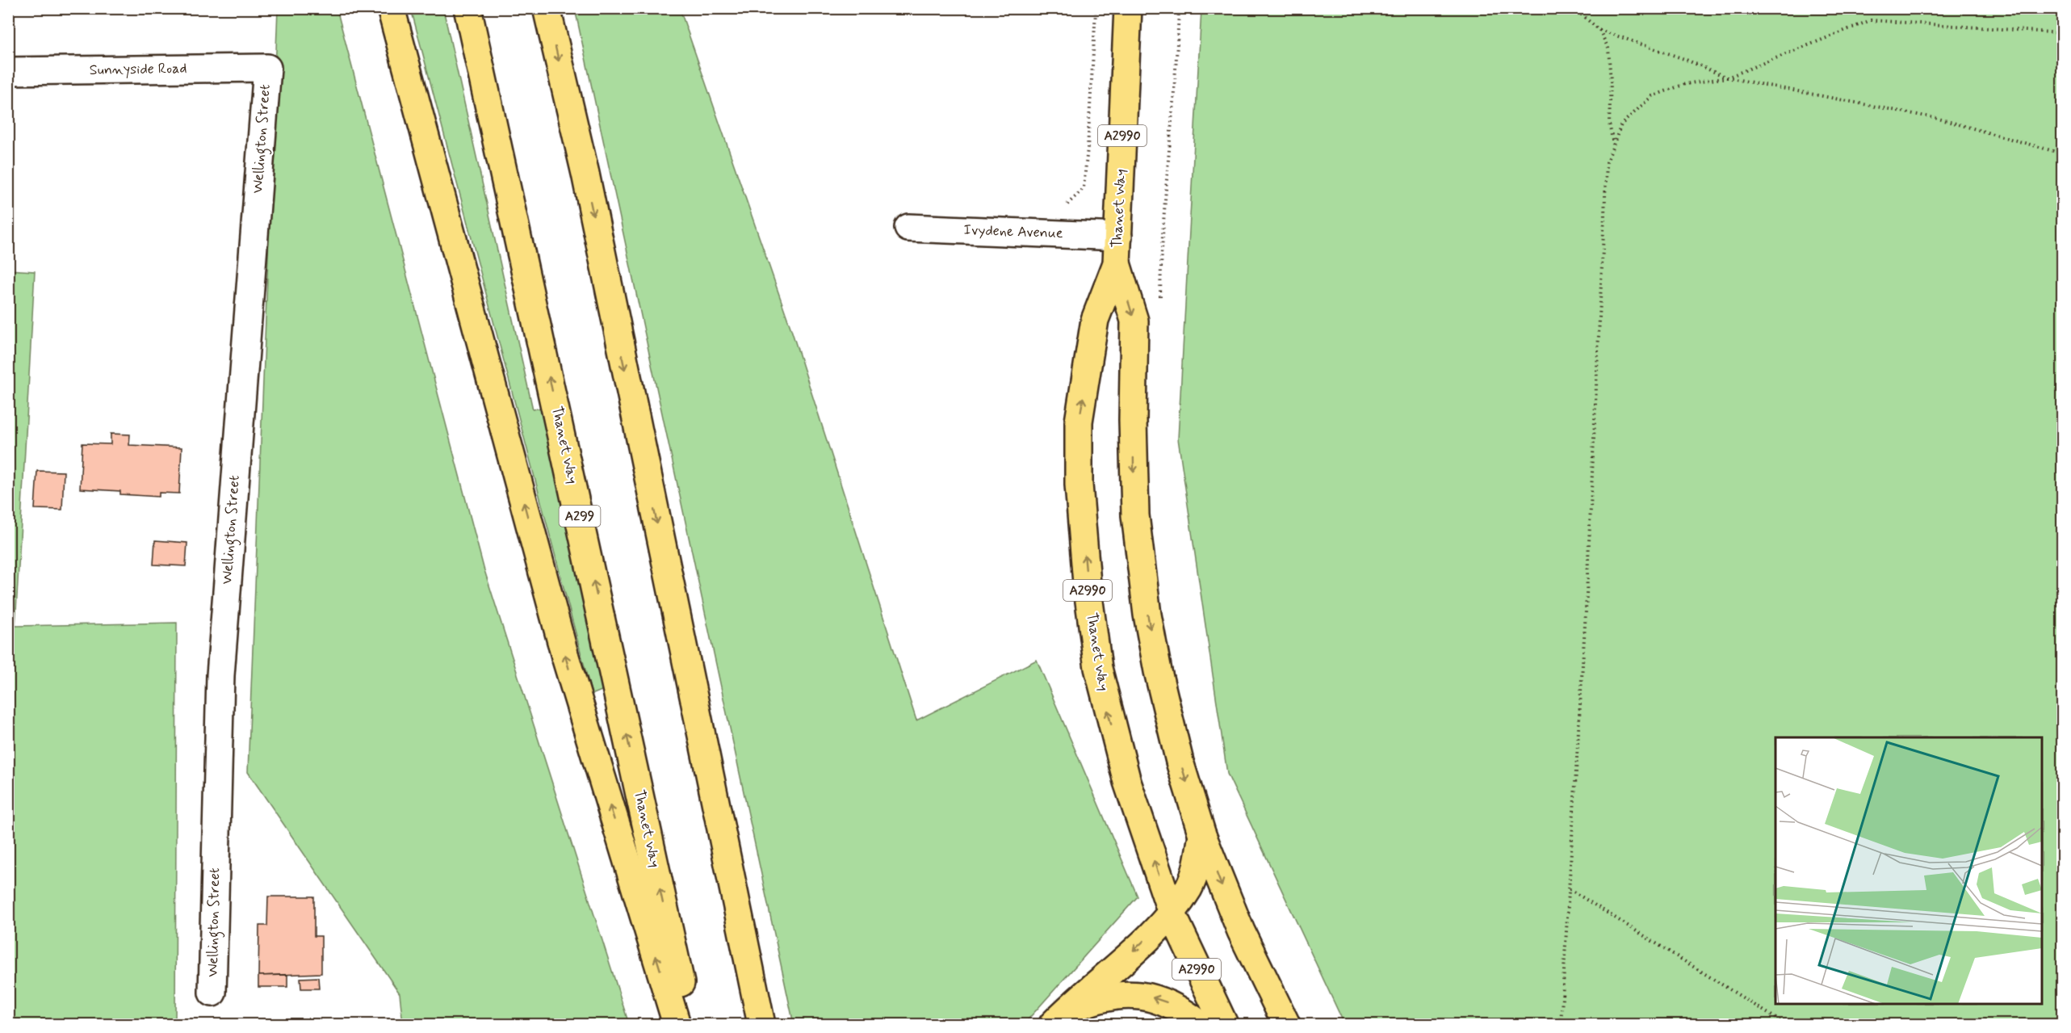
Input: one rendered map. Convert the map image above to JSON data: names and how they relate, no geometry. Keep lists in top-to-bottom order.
{
  "streets": {
    "main road": ["A2990", "Thanet Way", "A299"],
    "street": ["Sunnyside Road", "Wellington Street", "Ivydene Avenue"]
  },
  "crossings": [
    ["Sunnyside Road", "Wellington Street"],
    ["Thanet Way", "Ivydene Avenue"]
  ]
}
